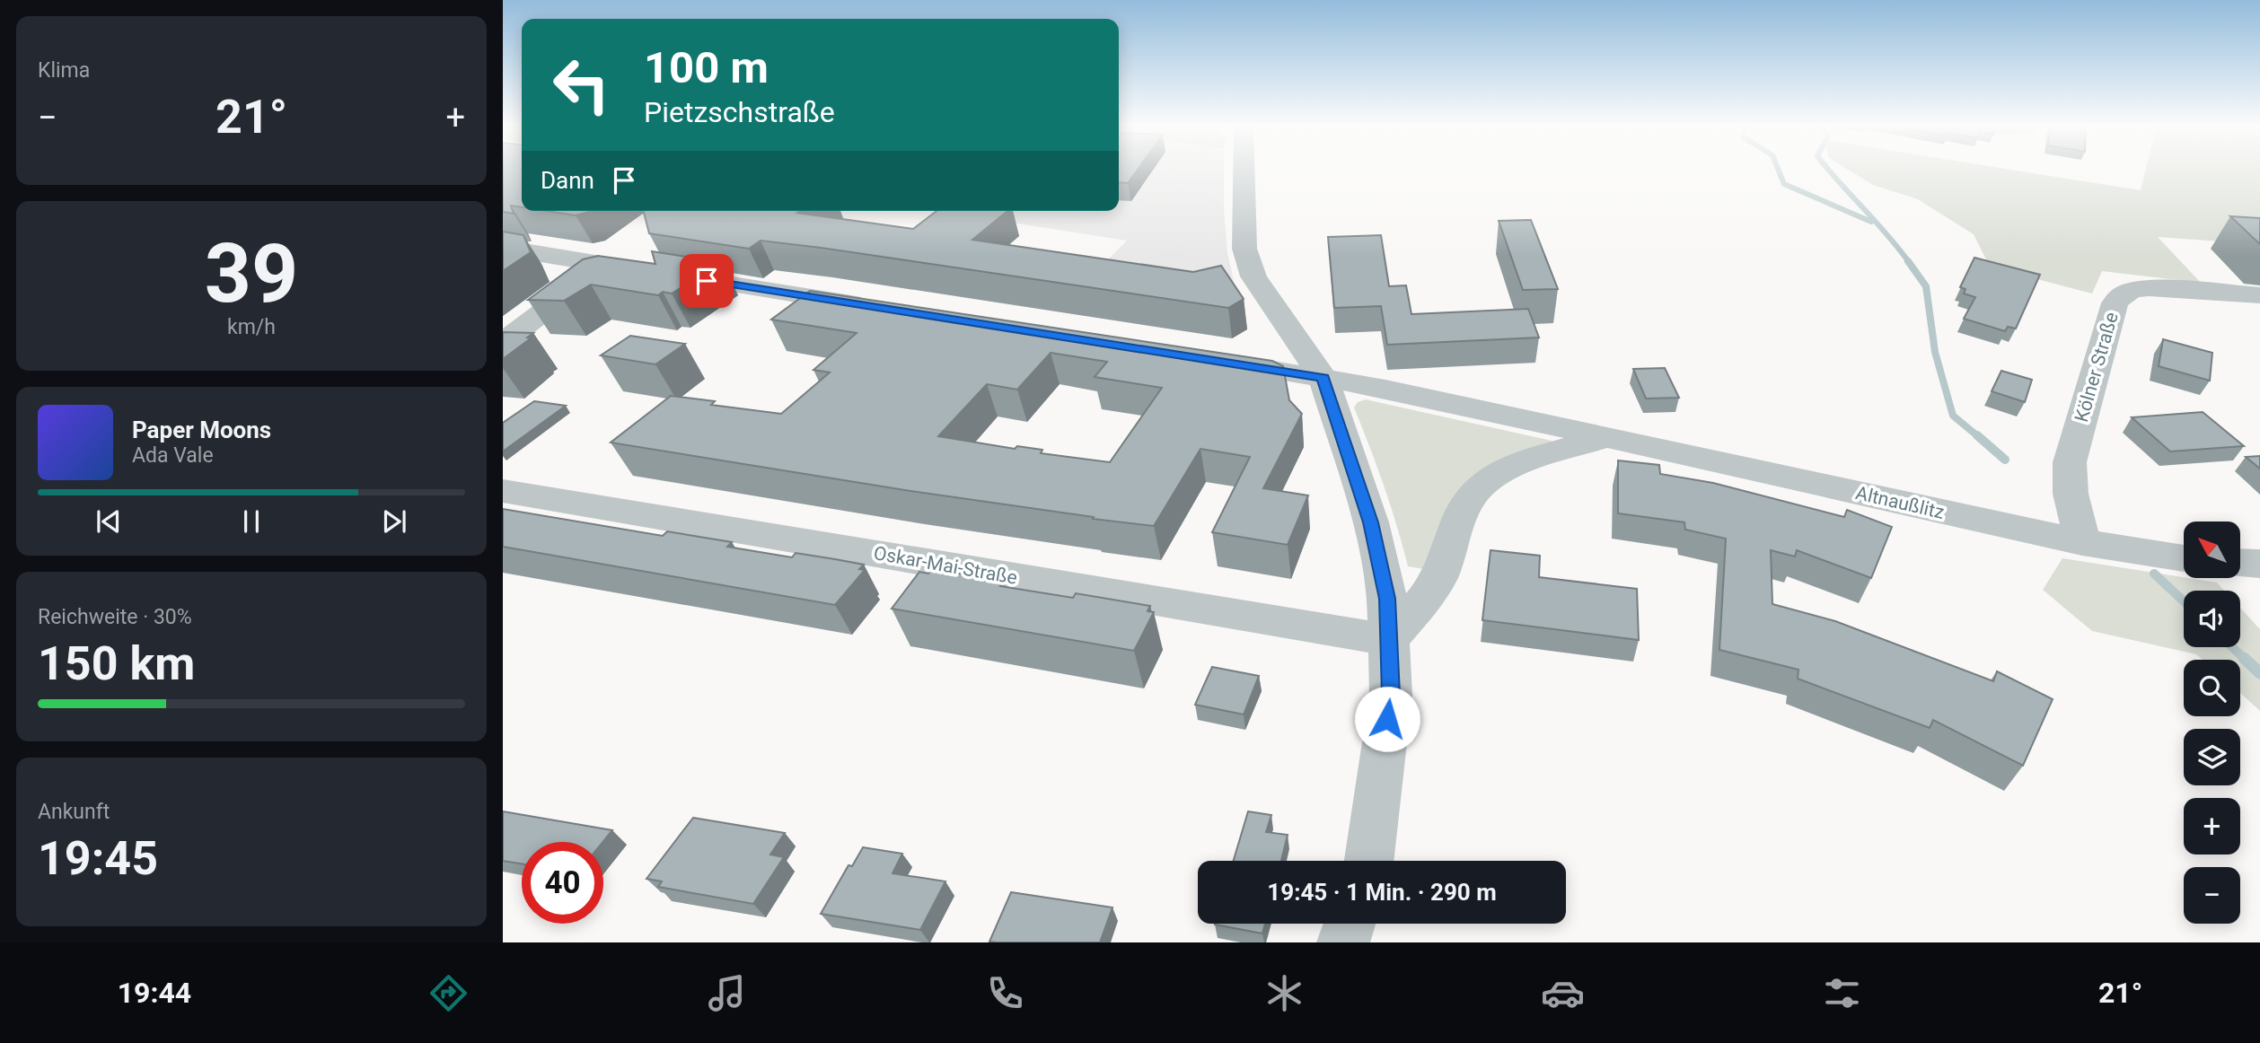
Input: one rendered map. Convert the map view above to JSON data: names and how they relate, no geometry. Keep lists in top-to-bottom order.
{
  "streets": {
    "street": ["Kölner Straße", "Altnaußlitz", "Oskar-Mai-Straße"]
  },
  "crossings": [
    ["Kölner Straße", "Altnaußlitz"],
    ["Altnaußlitz", "Oskar-Mai-Straße"]
  ],
  "north": "top left",
  "page": {
    "tile": [
      "Klima",
      ["39", "km/h"],
      ["Reichweite · 30%", "150 km"],
      ["Ankunft", "19:45"]
    ],
    "turn": ["100 m", "Pietzschstraße"],
    "heat": ["−", "21°", "+"],
    "then": "Dann",
    "song": ["Paper Moons", "Ada Vale"],
    "map_buttons": ["+", "−"],
    "limit": "40",
    "trip": "19:45 · 1 Min. · 290 m",
    "tabs": ["19:44", "21°"]
  }
}
